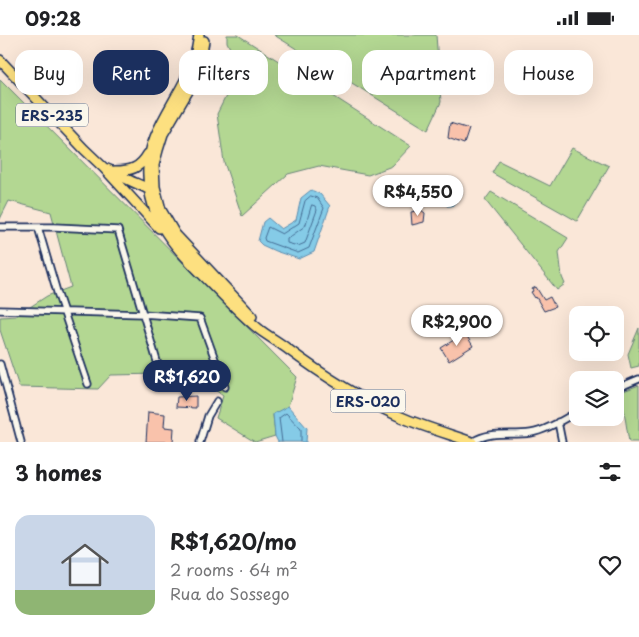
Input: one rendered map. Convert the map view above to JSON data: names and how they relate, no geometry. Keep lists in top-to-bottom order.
{
  "streets": {
    "main road": ["ERS-235", "ERS-020"]
  },
  "crossings": [
    ["ERS-235", "ERS-020"]
  ],
  "page": {
    "status": "09:28",
    "chip": [
      "Buy",
      "Rent",
      "Filters",
      "New",
      "Apartment",
      "House"
    ],
    "price": ["R$4,550", "R$2,900", "R$1,620"],
    "heading": "3 homes",
    "list": [
      {
        "name": "R$1,620/mo",
        "note": "2 rooms · 64 m² · Rua do Sossego"
      }
    ]
  }
}
